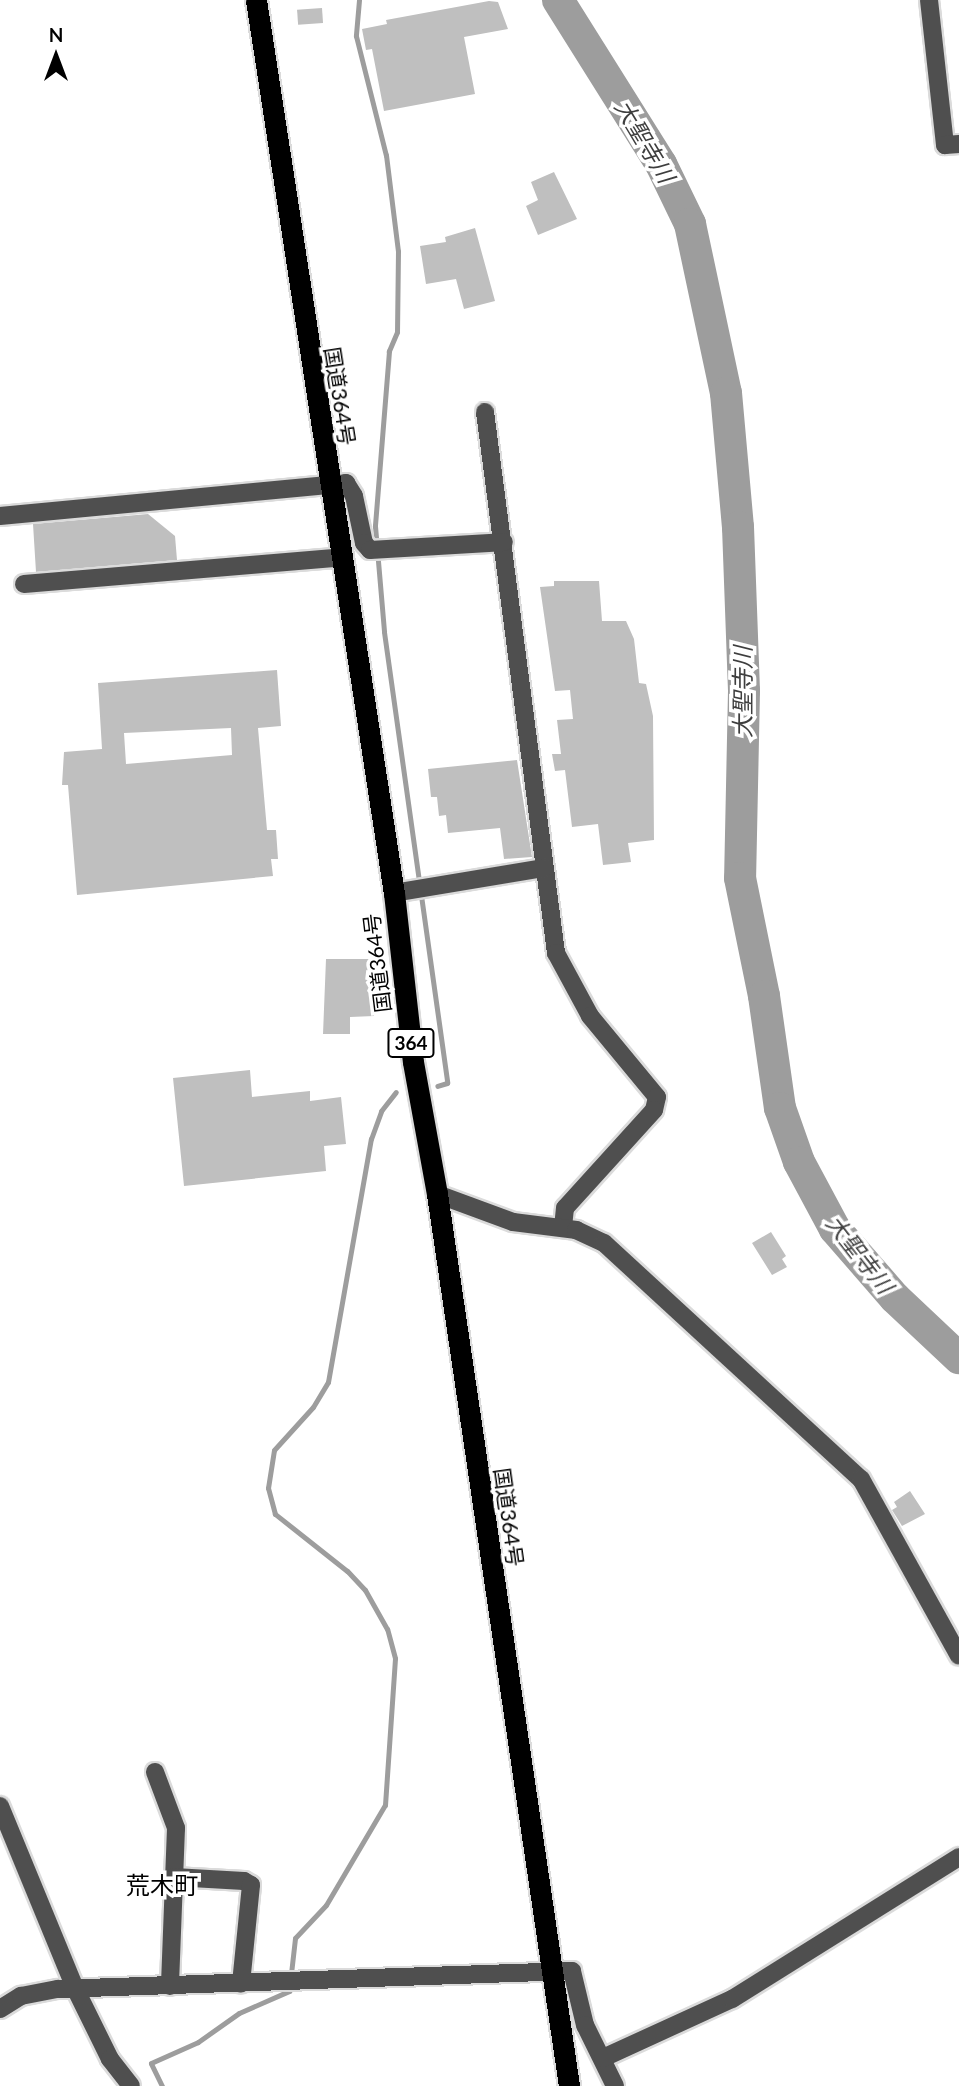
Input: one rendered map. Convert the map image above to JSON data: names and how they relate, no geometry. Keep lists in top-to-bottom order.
{
  "streets": {
    "highway": ["国道364号", "364"]
  },
  "districts": ["荒木町"],
  "water": ["大聖寺川"],
  "north": "top"
}
